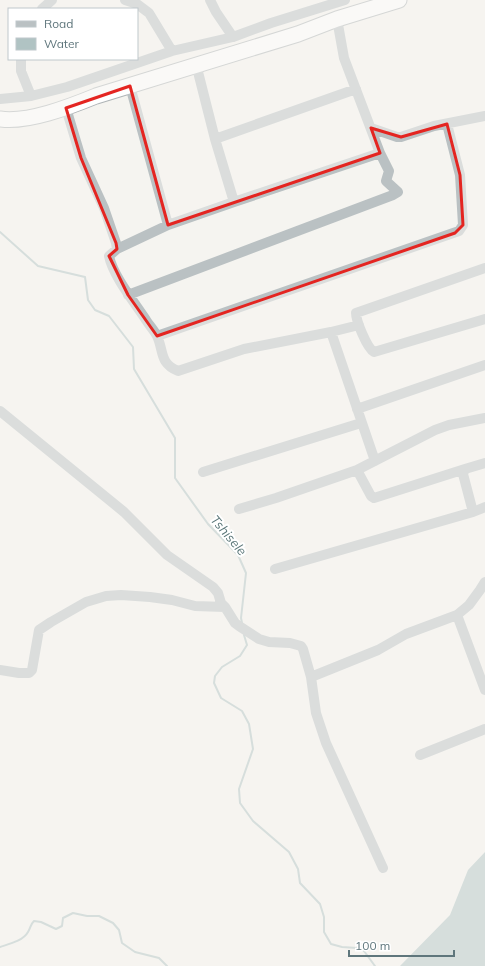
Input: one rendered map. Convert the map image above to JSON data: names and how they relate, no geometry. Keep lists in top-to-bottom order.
{
  "water": ["Tshisele"],
  "legend": ["Road", "Water"],
  "scale_bar": "100 m"
}
